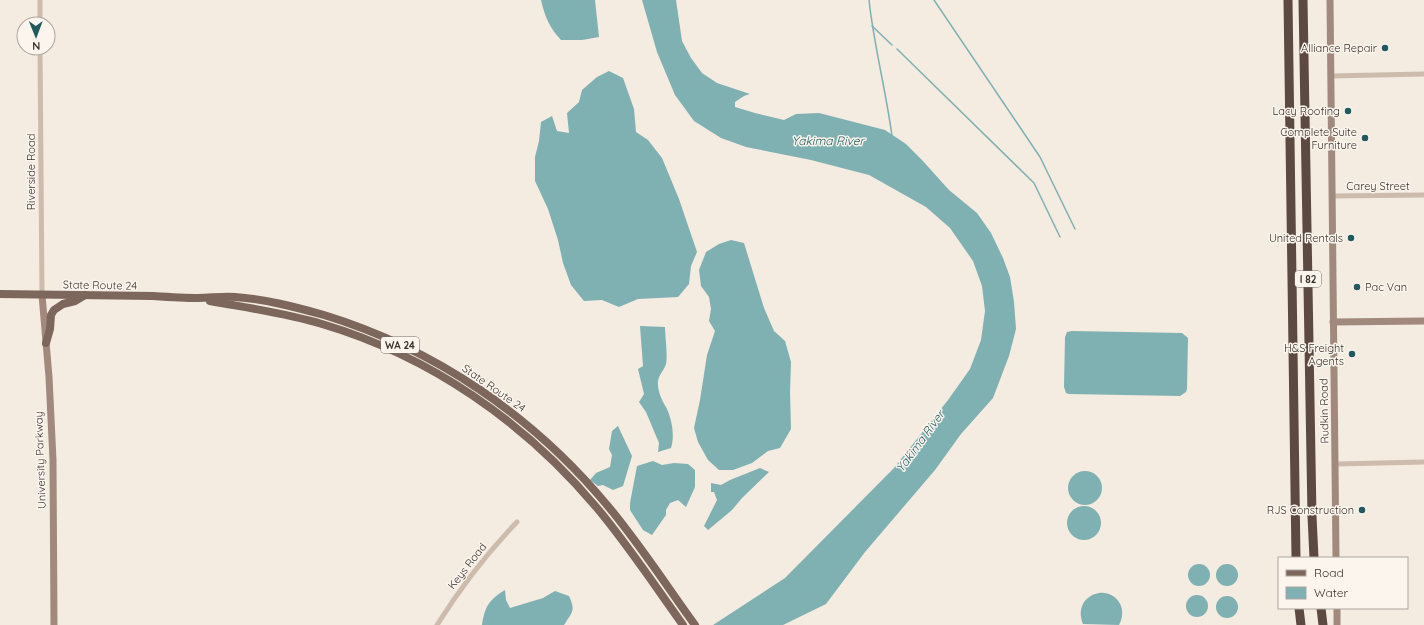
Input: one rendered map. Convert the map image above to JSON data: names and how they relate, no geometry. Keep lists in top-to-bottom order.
{
  "streets": {
    "highway": ["I 82"],
    "main road": ["State Route 24", "WA 24"],
    "street": [
      "Riverside Road",
      "Carey Street",
      "Rudkin Road",
      "University Parkway",
      "Keys Road"
    ]
  },
  "crossings": [
    ["Riverside Road", "State Route 24"],
    ["Riverside Road", "University Parkway"],
    ["Carey Street", "Rudkin Road"],
    ["State Route 24", "University Parkway"]
  ],
  "water": ["Yakima River"],
  "places": [
    "Alliance Repair",
    "Lacy Roofing",
    "Complete Suite Furniture",
    "United Rentals",
    "Pac Van",
    "H&S Freight Agents",
    "RJS Construction"
  ],
  "legend": ["Road", "Water"],
  "north": "bottom"
}
